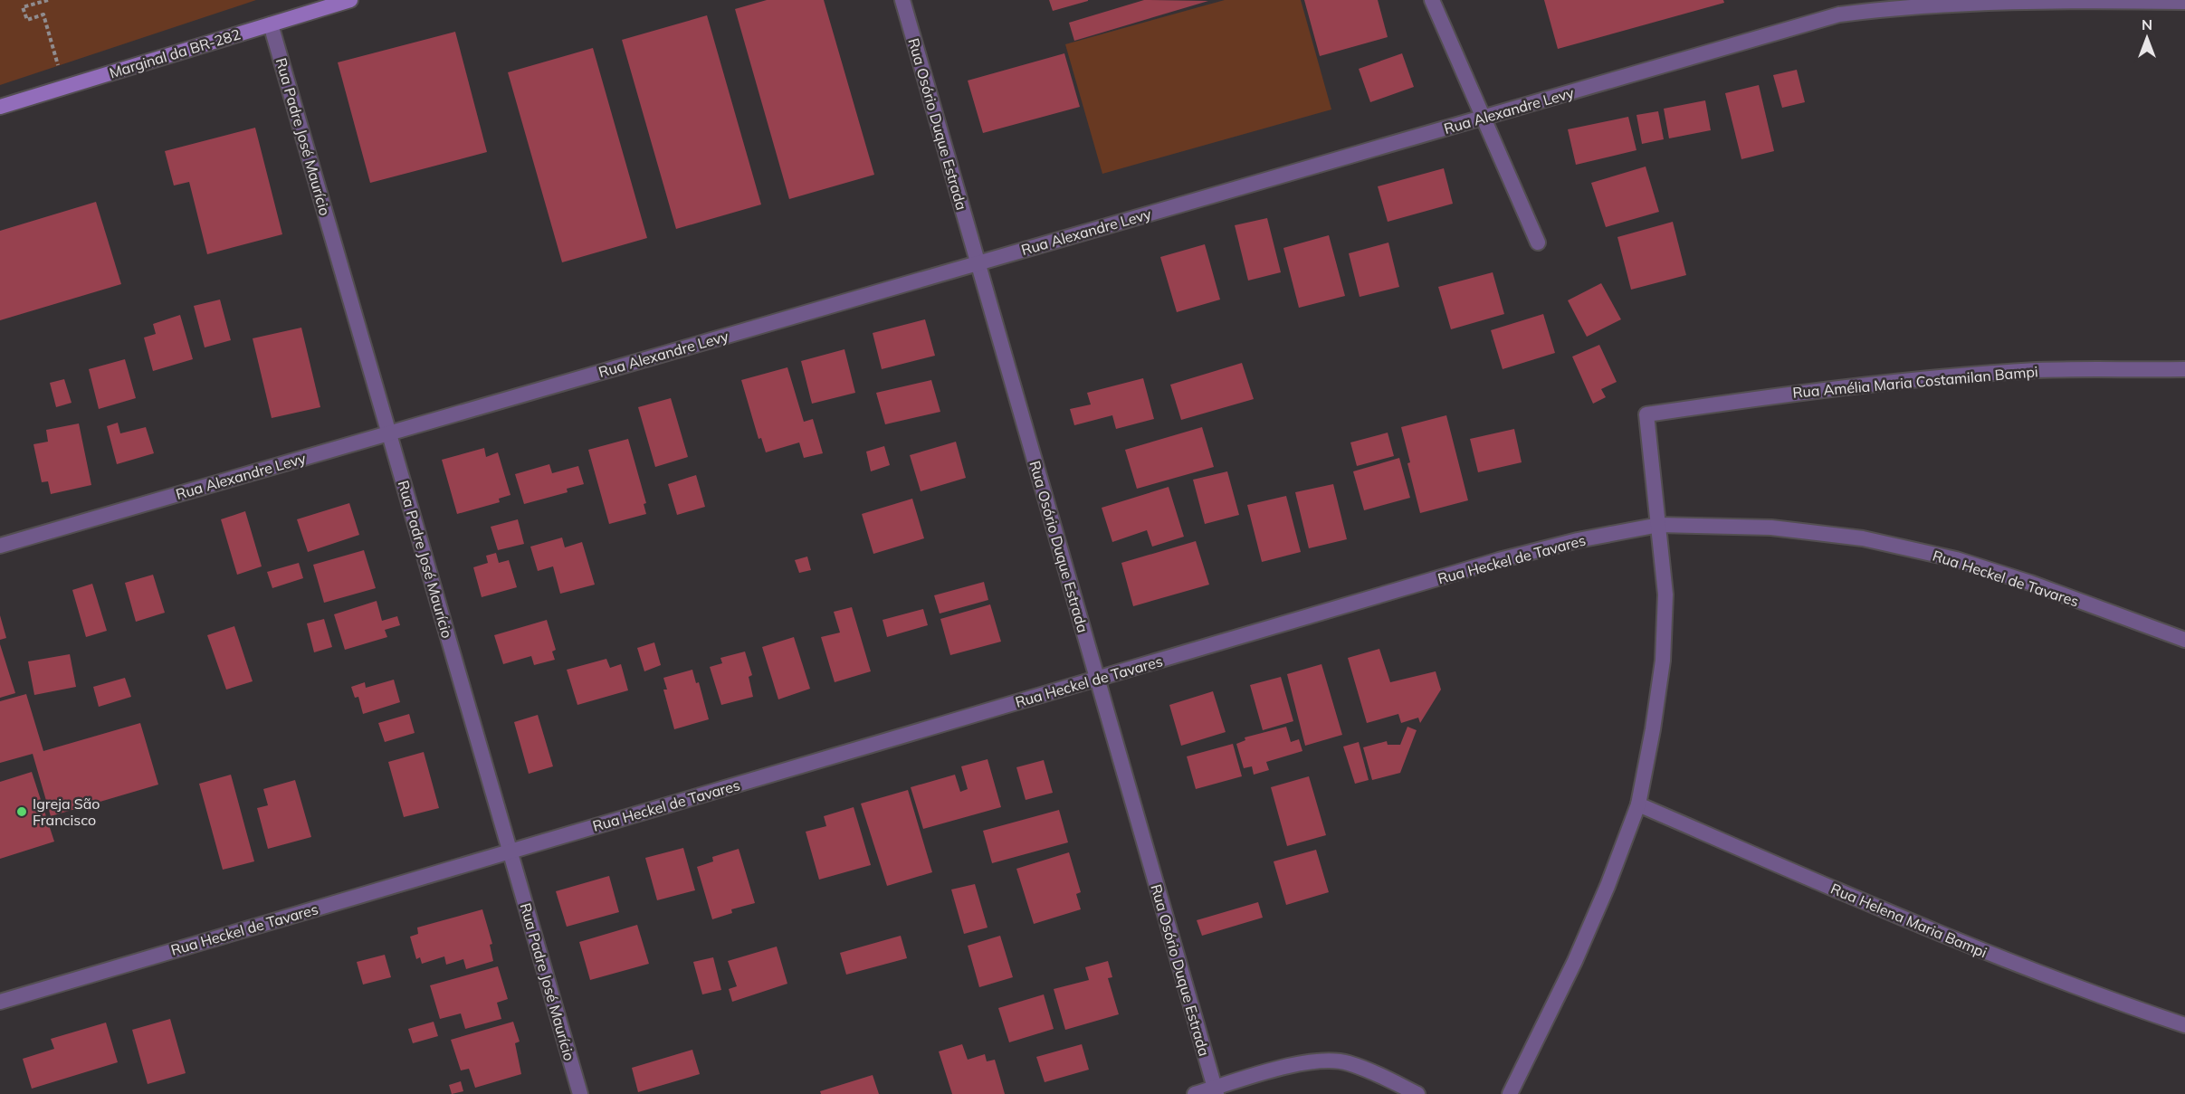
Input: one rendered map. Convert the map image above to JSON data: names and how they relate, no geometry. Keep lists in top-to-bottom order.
{
  "streets": {
    "main road": ["Marginal da BR-282"],
    "street": [
      "Rua Alexandre Levy",
      "Rua Osório Duque Estrada",
      "Rua Padre José Maurício",
      "Rua Amélia Maria Costamilan Bampi",
      "Rua Heckel de Tavares",
      "Rua Helena Maria Bampi"
    ]
  },
  "crossings": [
    ["Marginal da BR-282", "Rua Padre José Maurício"],
    ["Rua Alexandre Levy", "Rua Osório Duque Estrada"],
    ["Rua Alexandre Levy", "Rua Padre José Maurício"],
    ["Rua Osório Duque Estrada", "Rua Heckel de Tavares"],
    ["Rua Padre José Maurício", "Rua Heckel de Tavares"],
    ["Rua Amélia Maria Costamilan Bampi", "Rua Heckel de Tavares"]
  ],
  "places": ["Igreja São Francisco"],
  "north": "top"
}
